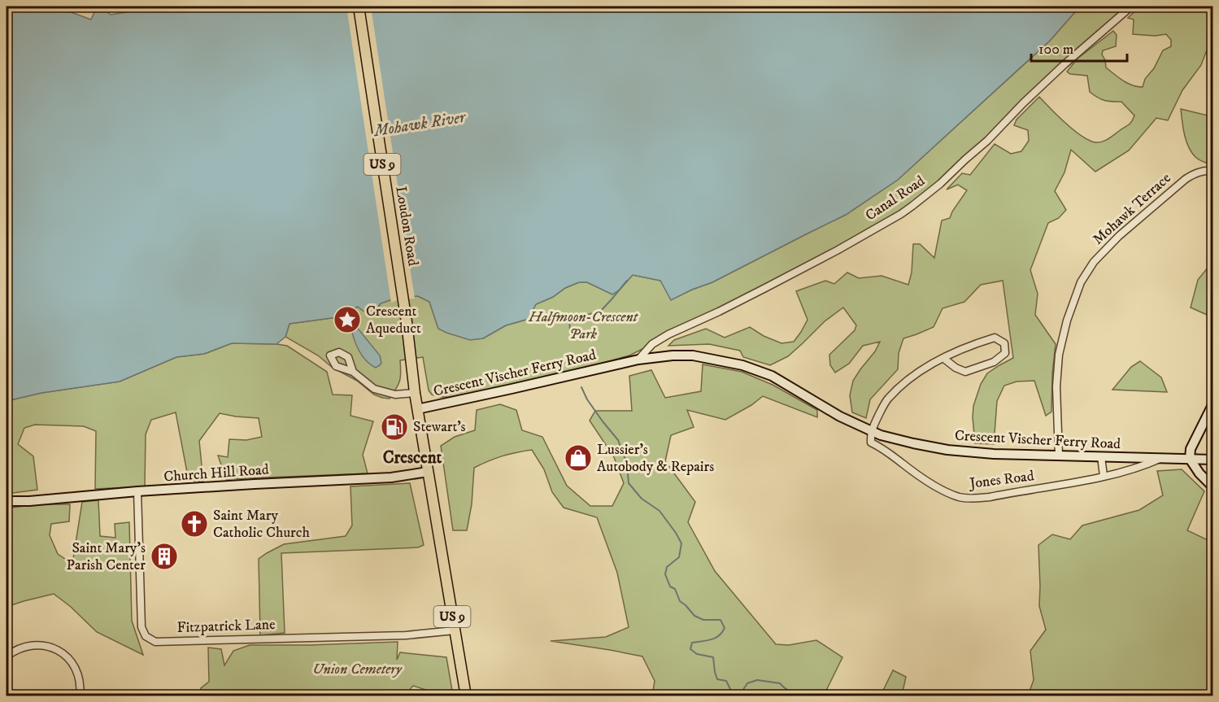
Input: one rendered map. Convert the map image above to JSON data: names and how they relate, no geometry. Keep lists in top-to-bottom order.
{
  "streets": {
    "main road": [
      "US 9",
      "Loudon Road",
      "Crescent Vischer Ferry Road",
      "Church Hill Road"
    ],
    "street": [
      "Canal Road",
      "Mohawk Terrace",
      "Jones Road",
      "Fitzpatrick Lane"
    ]
  },
  "crossings": [
    ["US 9", "Loudon Road"],
    ["US 9", "Crescent Vischer Ferry Road"],
    ["US 9", "Church Hill Road"],
    ["US 9", "Fitzpatrick Lane"],
    ["Canal Road", "Crescent Vischer Ferry Road"],
    ["Mohawk Terrace", "Crescent Vischer Ferry Road"],
    ["Crescent Vischer Ferry Road", "Jones Road"],
    ["Church Hill Road", "Fitzpatrick Lane"]
  ],
  "districts": ["Crescent"],
  "water": ["Mohawk River"],
  "parks": ["Halfmoon-Crescent Park", "Union Cemetery"],
  "places": {
    "place": ["Crescent Aqueduct"],
    "fuel station": ["Stewart's"],
    "shop": ["Lussier's Autobody & Repairs"],
    "church": ["Saint Mary Catholic Church"],
    "building": ["Saint Mary's Parish Center"]
  },
  "scale_bar": "100 m"
}
